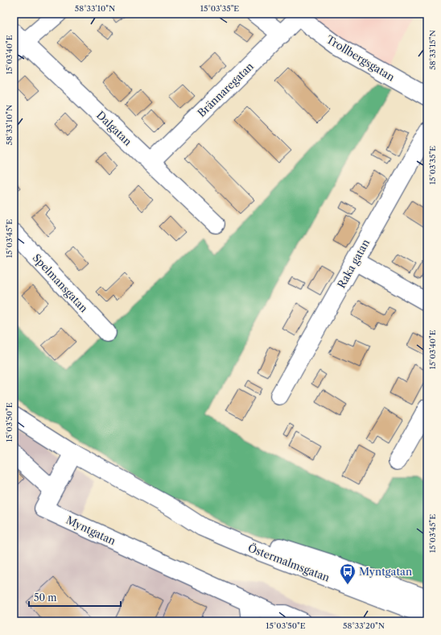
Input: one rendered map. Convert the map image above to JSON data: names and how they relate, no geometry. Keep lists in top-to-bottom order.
{
  "streets": {
    "street": [
      "Trollbergsgatan",
      "Brännaregatan",
      "Dalgatan",
      "Raka gatan",
      "Spelmansgatan",
      "Myntgatan",
      "Östermalmsgatan"
    ]
  },
  "crossings": [
    ["Trollbergsgatan", "Brännaregatan"],
    ["Brännaregatan", "Dalgatan"],
    ["Myntgatan", "Östermalmsgatan"]
  ],
  "places": {
    "bus stop": ["Myntgatan"]
  },
  "scale_bar": "50 m",
  "coordinates": [
    "58°33'10\"N",
    "15°03'35\"E",
    "58°33'15\"N",
    "15°03'40\"E",
    "15°03'45\"E",
    "15°03'50\"E",
    "58°33'20\"N"
  ]
}
